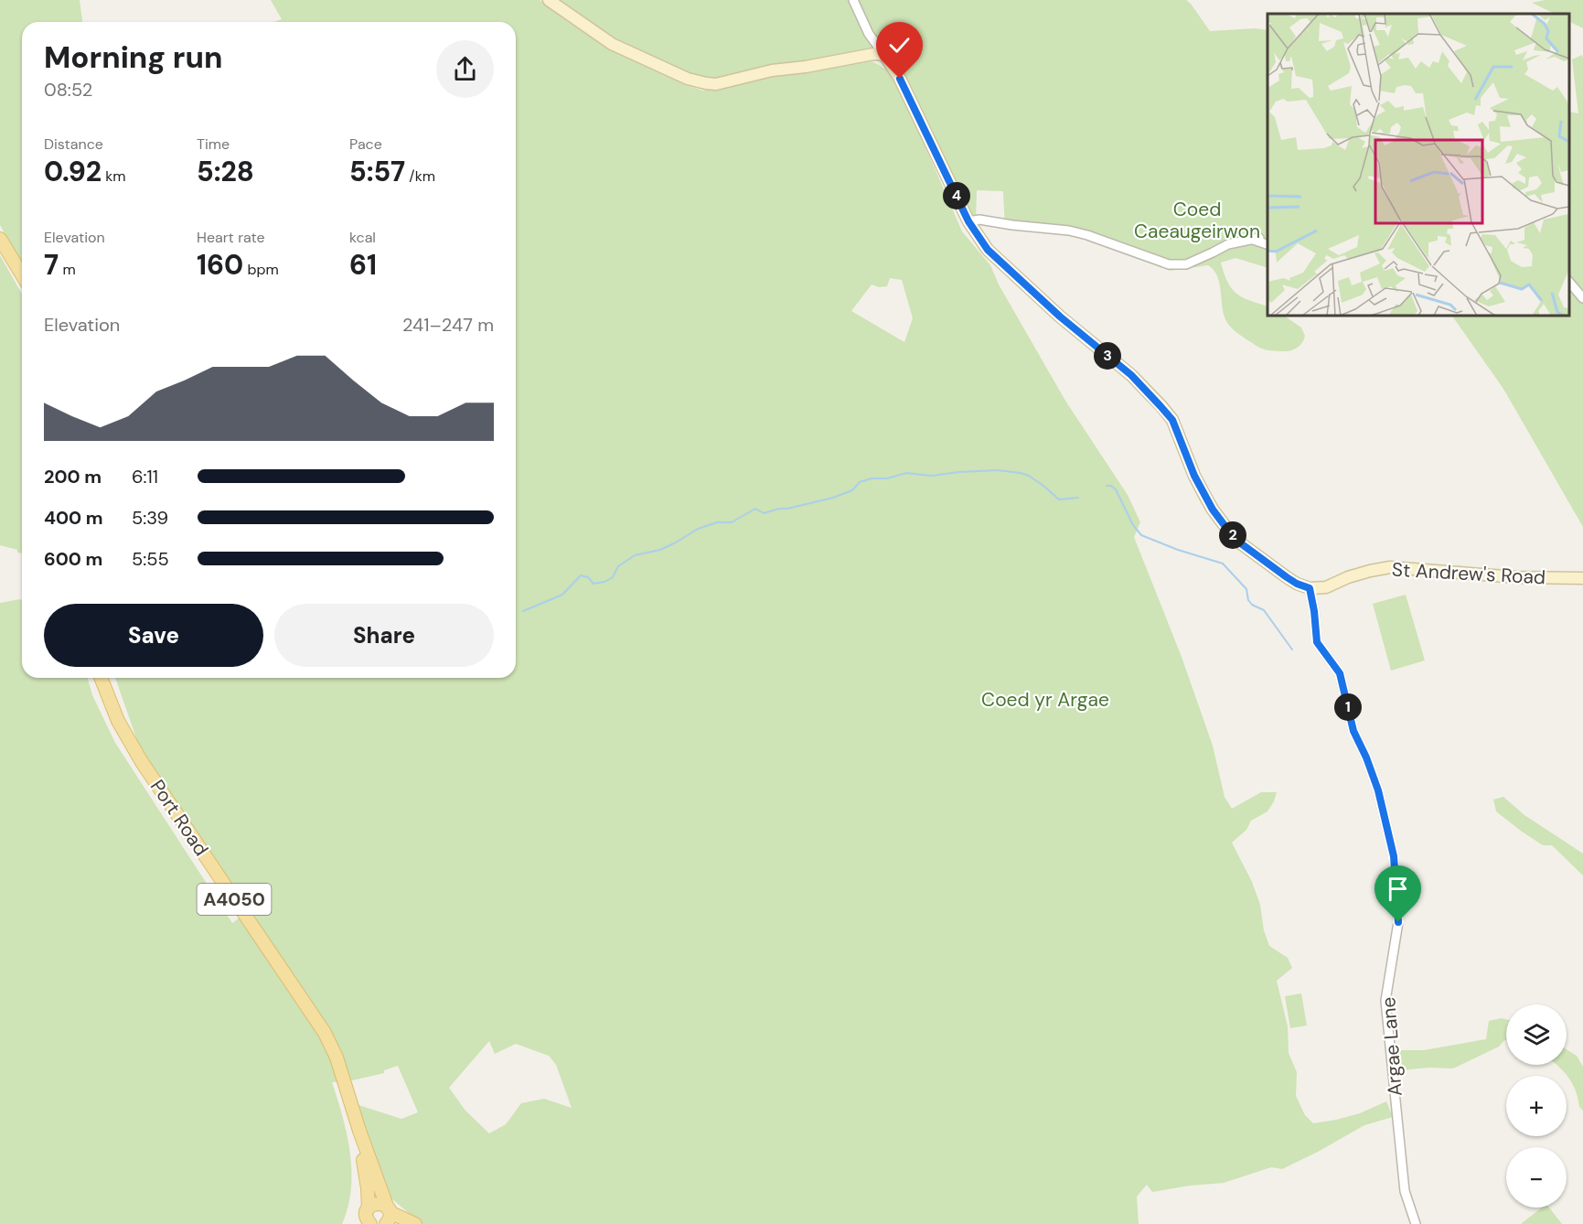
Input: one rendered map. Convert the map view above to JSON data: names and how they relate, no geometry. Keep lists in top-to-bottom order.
{
  "streets": {
    "main road": ["Port Road", "A4050"],
    "street": ["St Andrew's Road", "Argae Lane"]
  },
  "crossings": [
    ["St Andrew's Road", "Argae Lane"],
    ["Port Road", "A4050"]
  ],
  "parks": ["Coed Caeaugeirwon", "Coed yr Argae"],
  "page": {
    "heading": ["Morning run", "08:52"],
    "stats": [
      ["Distance", "0.92 km"],
      ["Time", "5:28"],
      ["Pace", "5:57 /km"],
      ["Elevation", "7 m"],
      ["Heart rate", "160 bpm"],
      ["kcal", "61"]
    ],
    "pins": [
      "4",
      "3",
      "2",
      "1"
    ],
    "chart": ["Elevation", "241–247 m"],
    "list": [
      {
        "name": "200 m",
        "note": "6:11"
      },
      {
        "name": "400 m",
        "note": "5:39"
      },
      {
        "name": "600 m",
        "note": "5:55"
      }
    ],
    "buttons": ["Save", "Share"],
    "map_buttons": ["+", "−"]
  }
}
